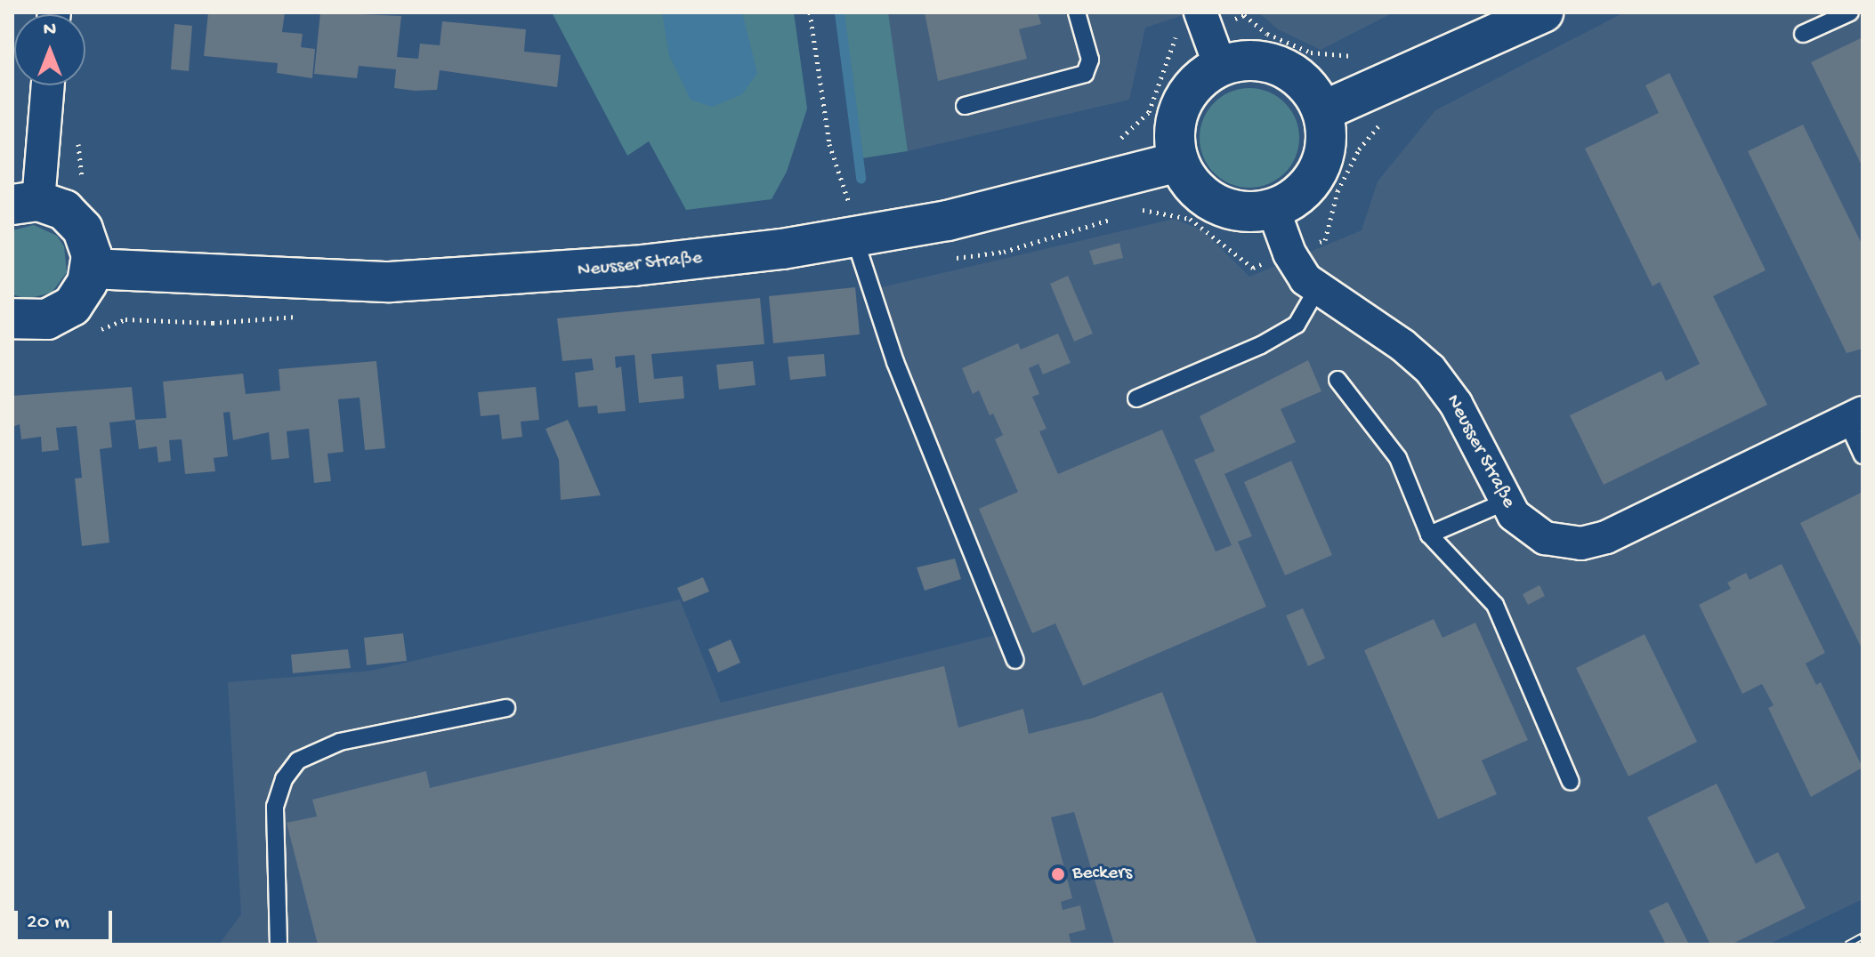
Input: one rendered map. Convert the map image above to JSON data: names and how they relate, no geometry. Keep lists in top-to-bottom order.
{
  "streets": {
    "main road": ["Neusser Straße"]
  },
  "places": ["Beckers"],
  "scale_bar": "20 m",
  "north": "top"
}
